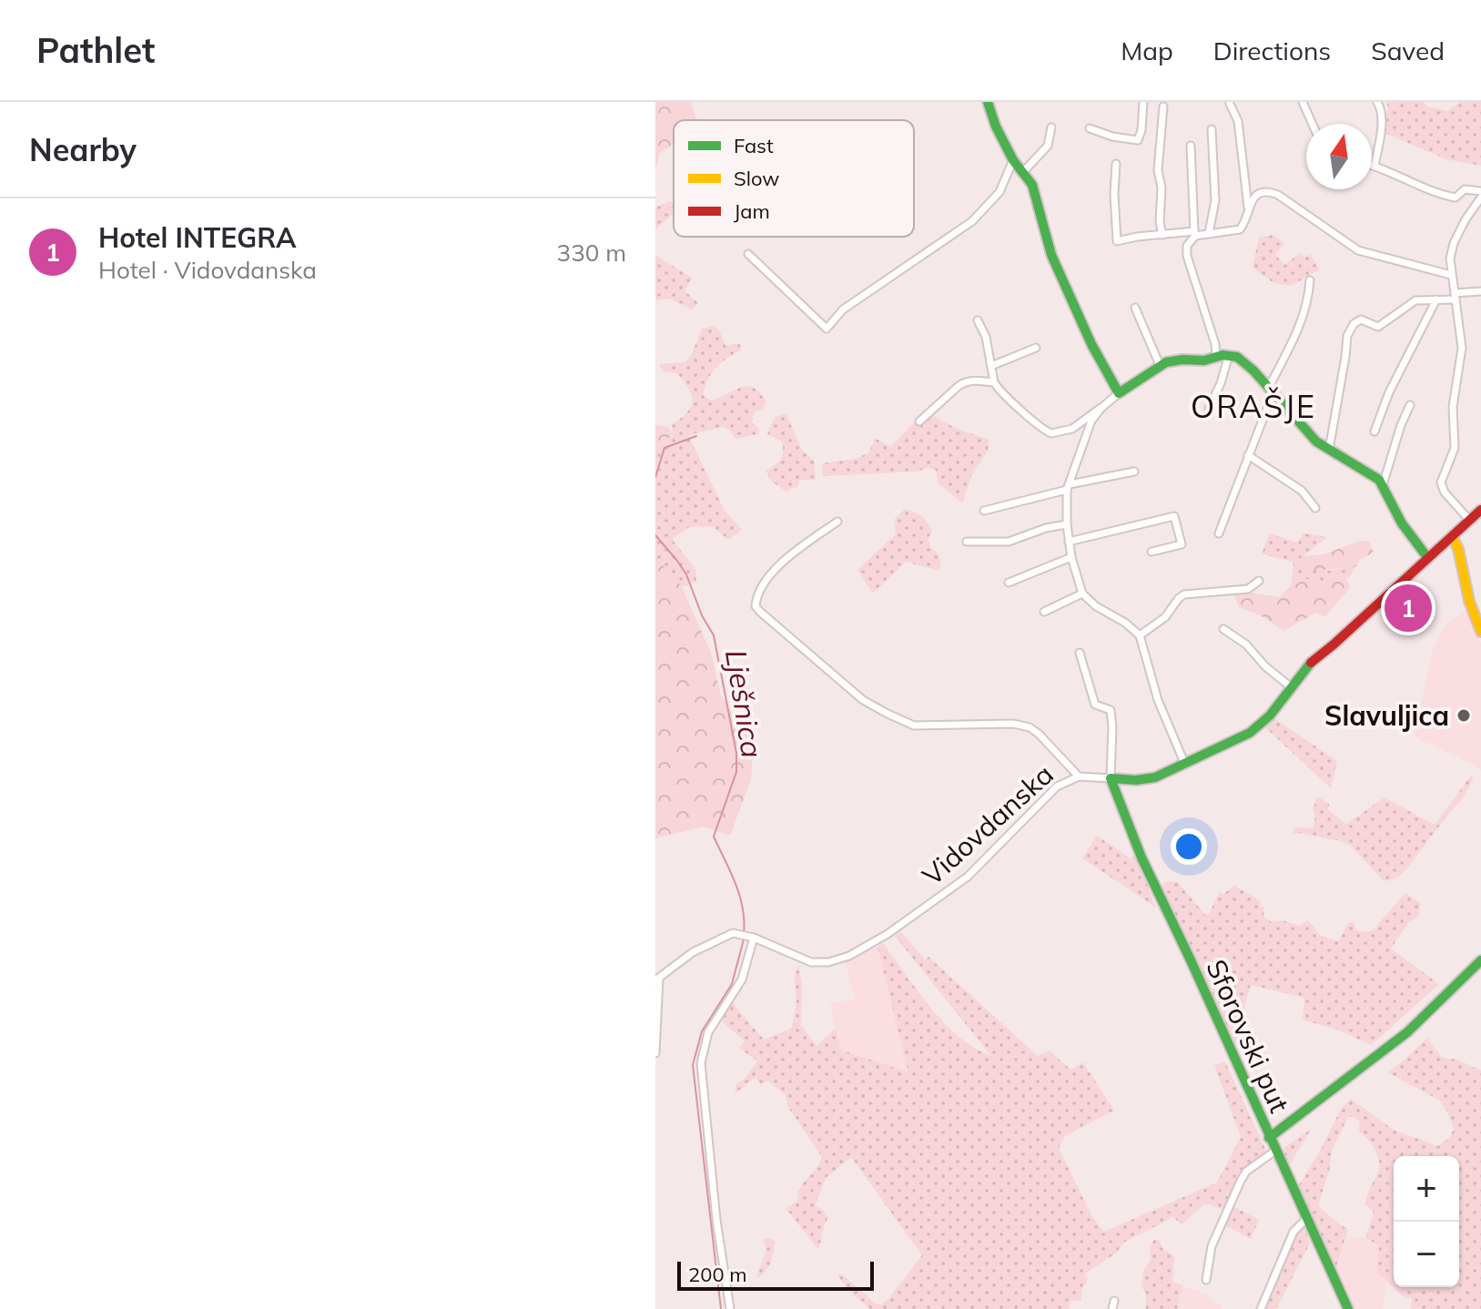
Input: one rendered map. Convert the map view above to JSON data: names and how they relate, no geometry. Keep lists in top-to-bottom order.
{
  "streets": {
    "street": ["Vidovdanska", "Sforovski put"]
  },
  "crossings": [
    ["Vidovdanska", "Sforovski put"]
  ],
  "districts": ["ORAŠJE"],
  "water": ["Lješnica"],
  "places": ["Slavuljica"],
  "legend": ["Fast", "Slow", "Jam"],
  "scale_bar": "200 m",
  "north": "top",
  "page": {
    "header": "Pathlet",
    "nav": ["Map", "Directions", "Saved"],
    "heading": "Nearby",
    "list": [
      {
        "mark": "1",
        "name": "Hotel INTEGRA",
        "note": "Hotel · Vidovdanska",
        "value": "330 m"
      }
    ],
    "pins": "1",
    "map_buttons": ["+", "−"],
    "scale": "200 m"
  }
}
